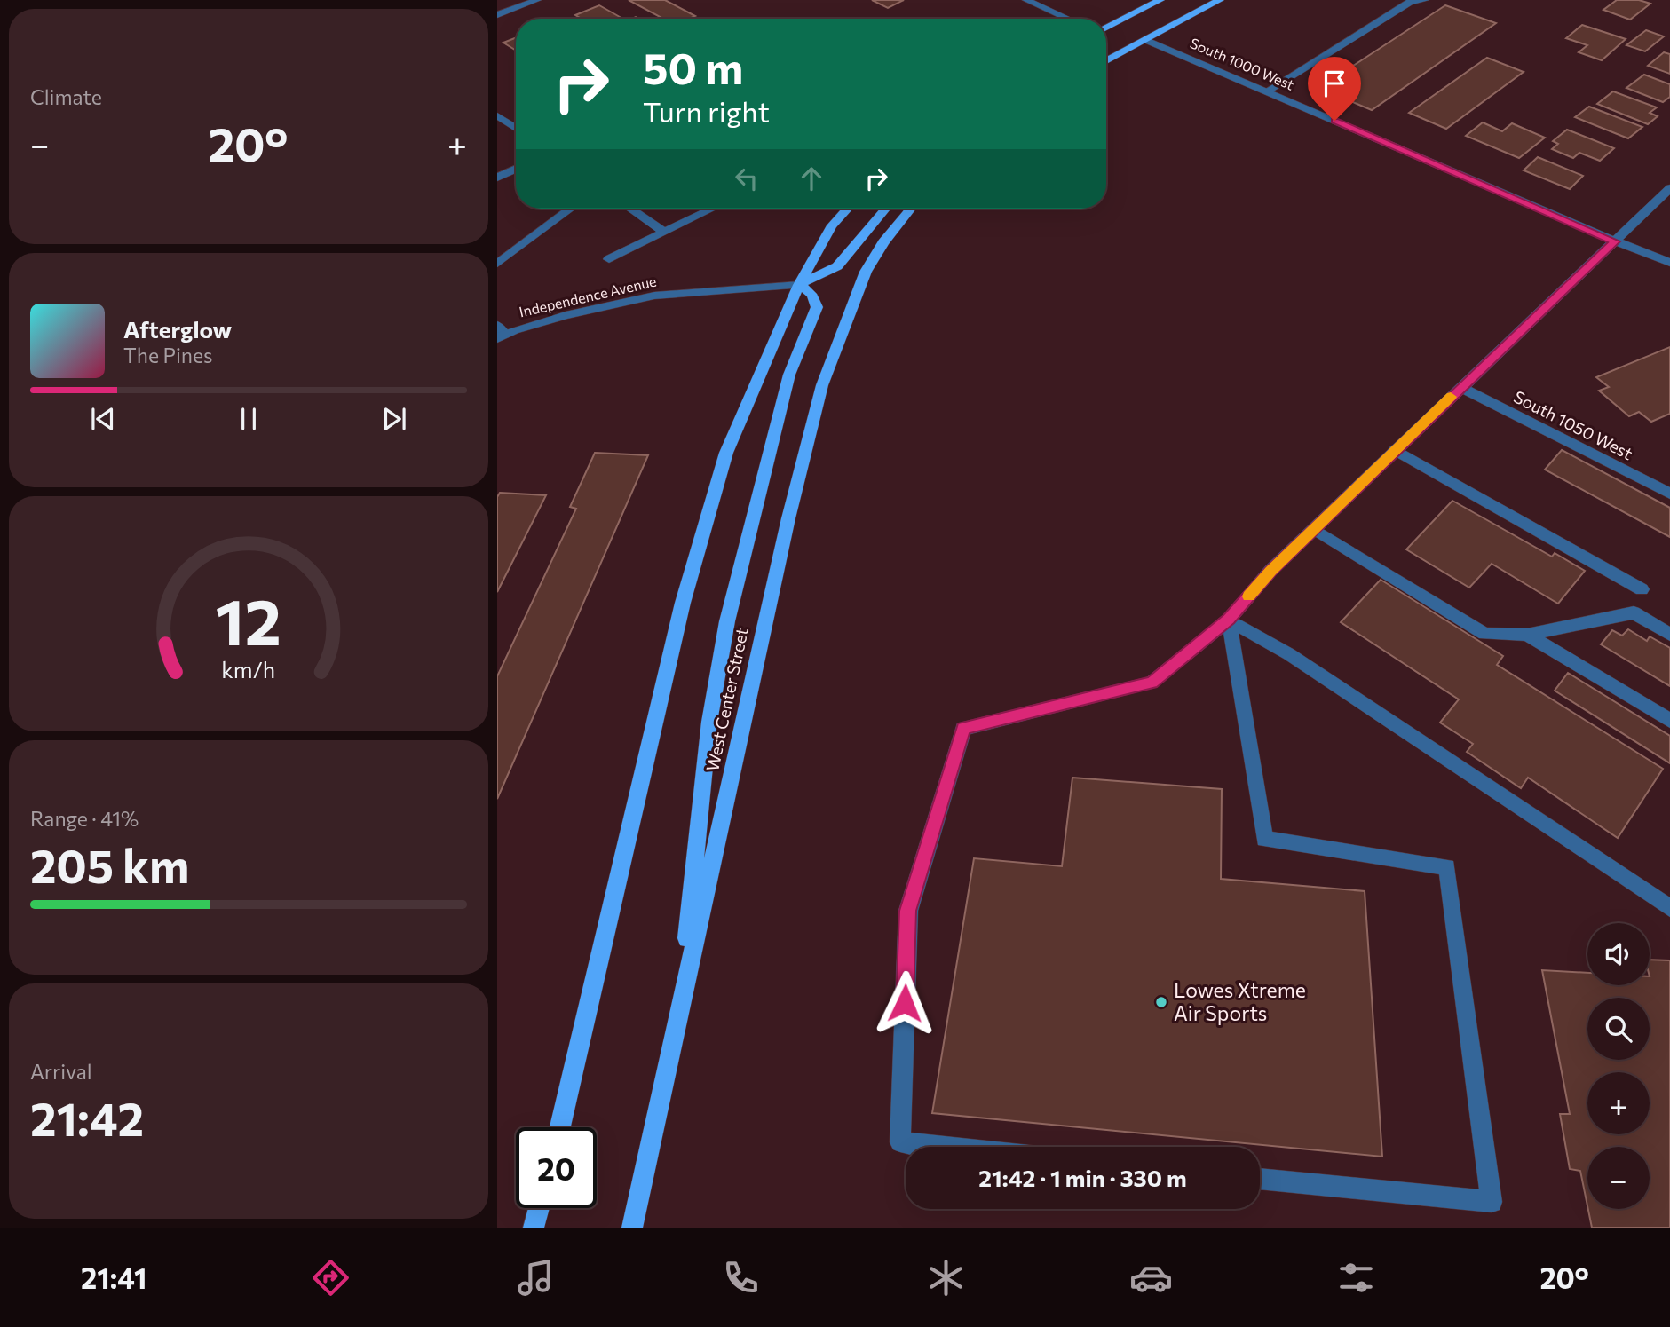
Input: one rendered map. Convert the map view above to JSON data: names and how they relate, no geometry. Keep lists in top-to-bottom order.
{
  "streets": {
    "main road": ["West Center Street"],
    "street": ["South 1000 West", "Independence Avenue", "South 1050 West"]
  },
  "places": ["Lowes Xtreme Air Sports"],
  "page": {
    "tile": [
      "Climate",
      ["Range · 41%", "205 km"],
      ["Arrival", "21:42"]
    ],
    "turn": ["50 m", "Turn right"],
    "heat": ["−", "20°", "+"],
    "song": ["Afterglow", "The Pines"],
    "map_buttons": ["+", "−"],
    "limit": "20",
    "trip": "21:42 · 1 min · 330 m",
    "tabs": ["21:41", "20°"],
    "gauge": ["12", "km/h"]
  }
}
